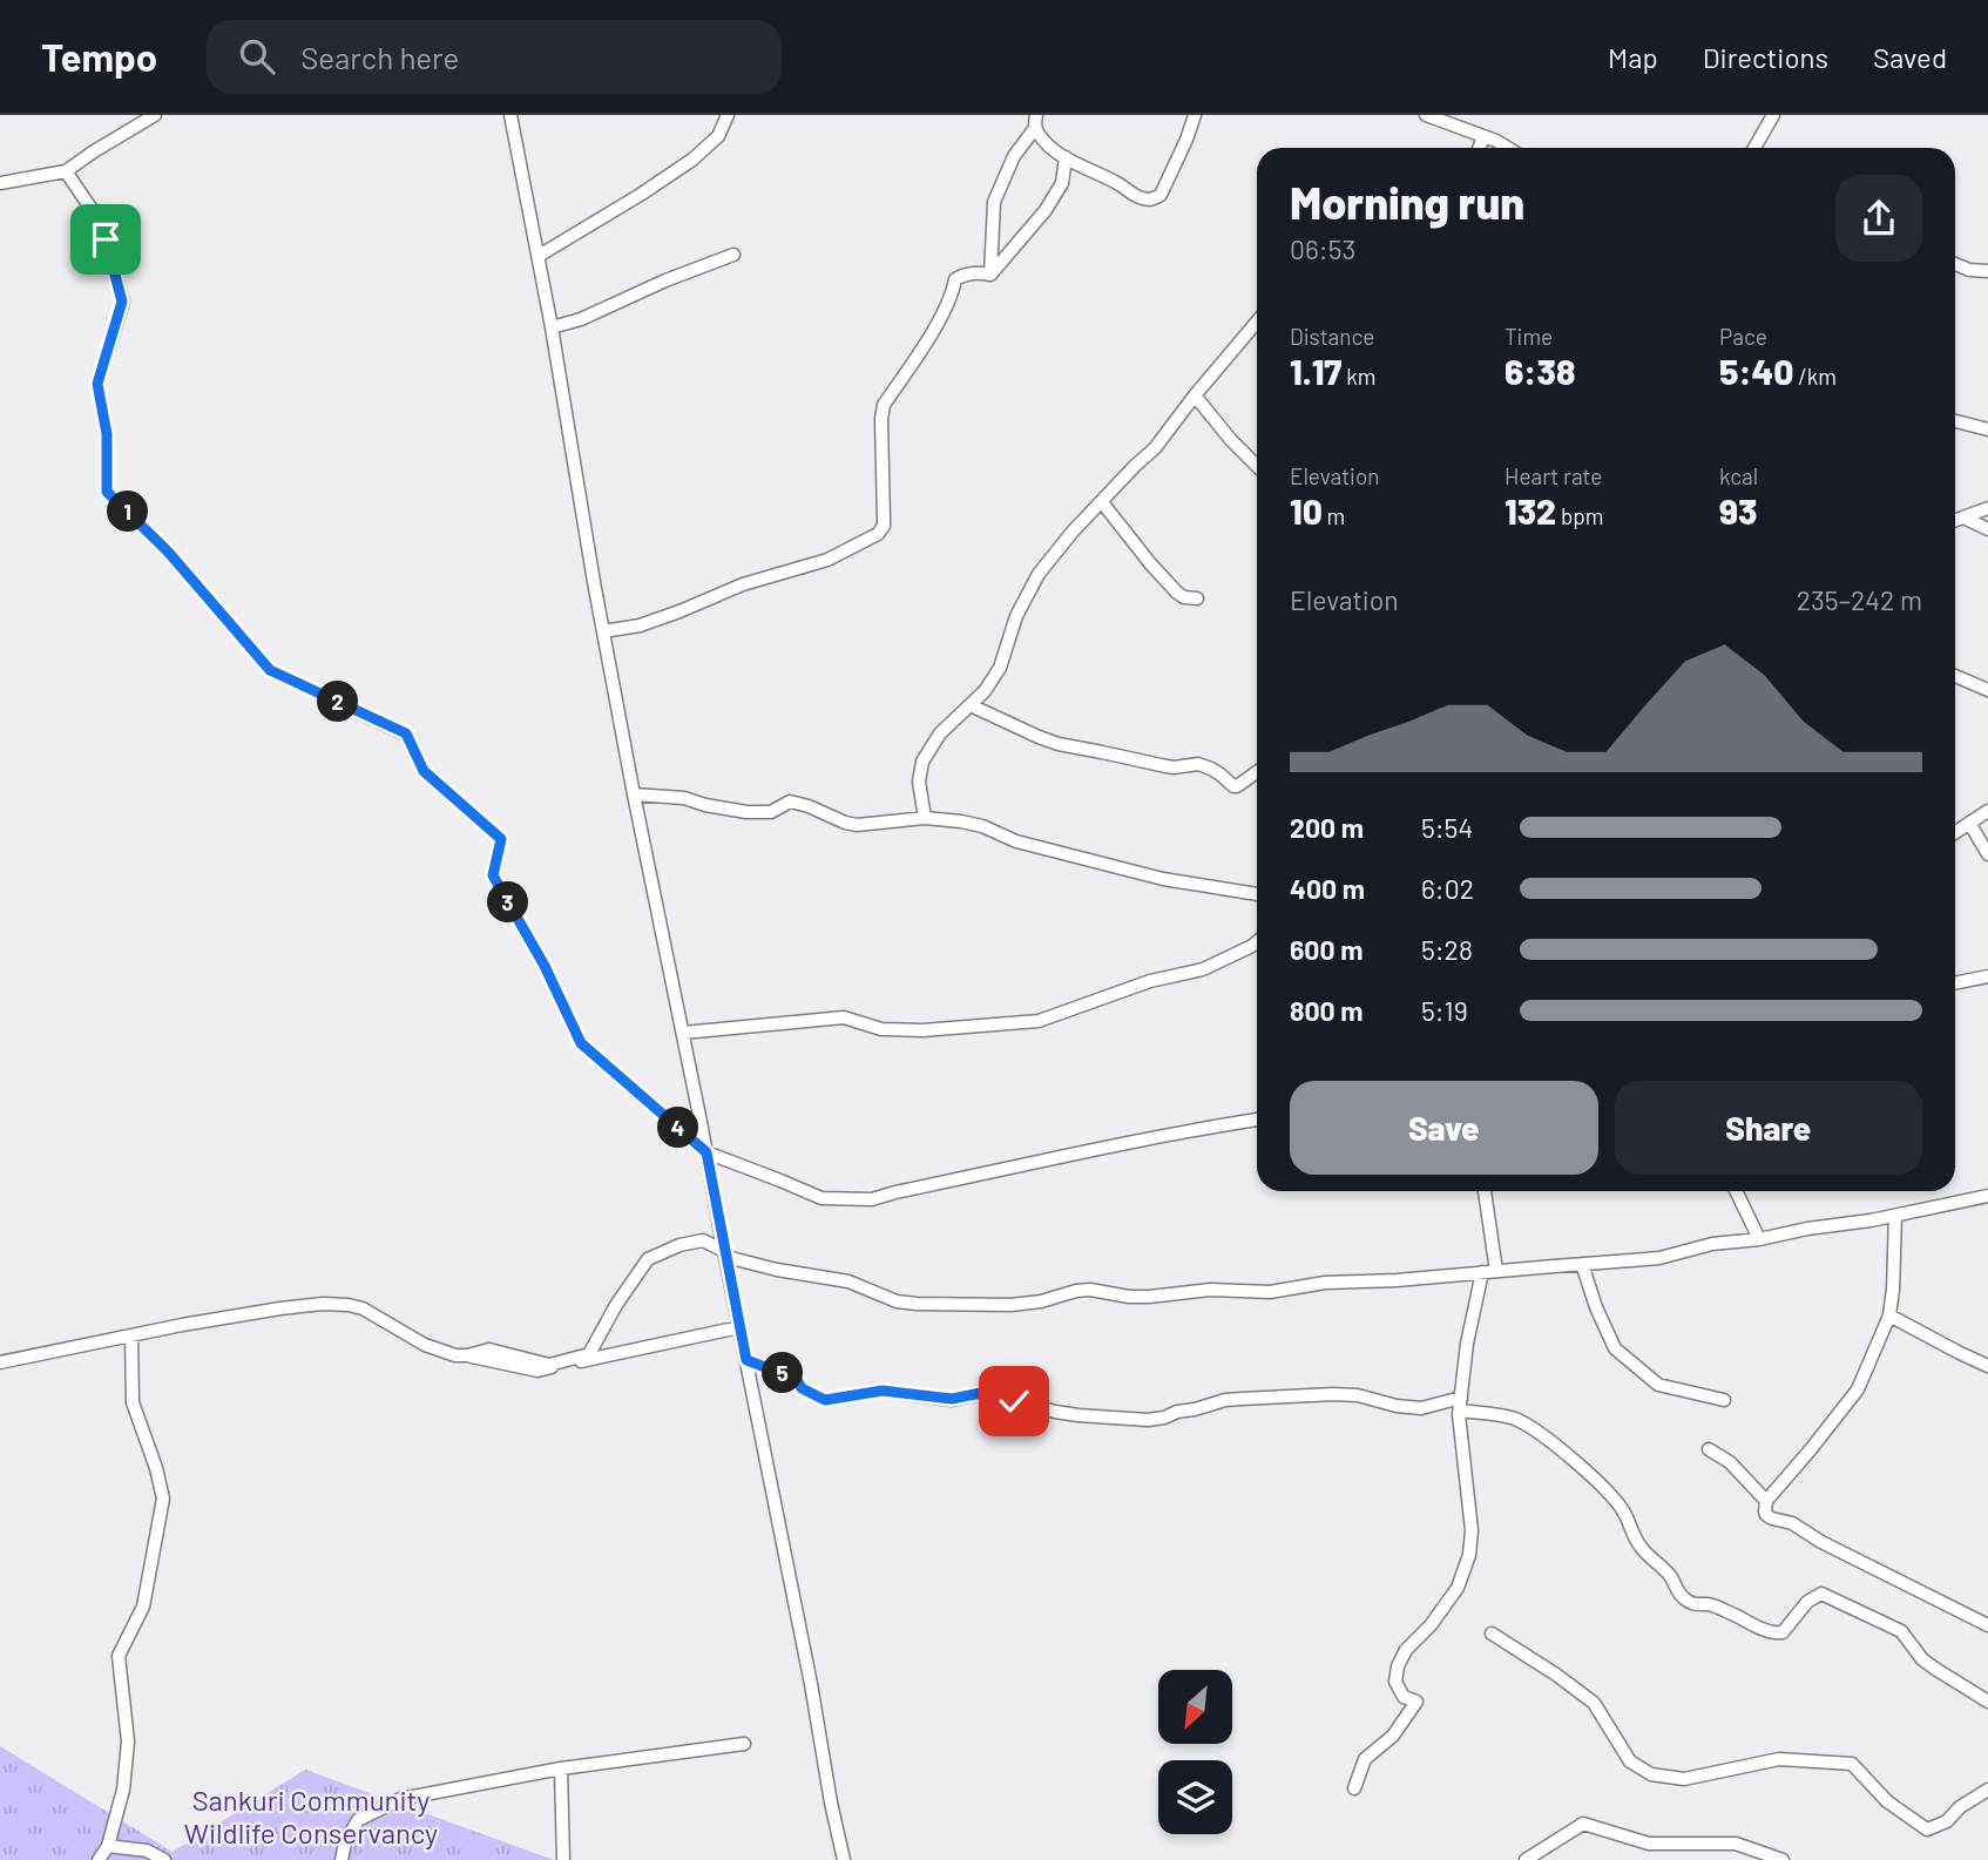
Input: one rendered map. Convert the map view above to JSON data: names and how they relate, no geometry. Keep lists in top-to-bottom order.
{
  "parks": ["Sankuri Community Wildlife Conservancy"],
  "north": "bottom left",
  "page": {
    "header": "Tempo",
    "search": "Search here",
    "nav": ["Map", "Directions", "Saved"],
    "heading": ["Morning run", "06:53"],
    "stats": [
      ["Distance", "1.17 km"],
      ["Time", "6:38"],
      ["Pace", "5:40 /km"],
      ["Elevation", "10 m"],
      ["Heart rate", "132 bpm"],
      ["kcal", "93"]
    ],
    "pins": [
      "1",
      "2",
      "3",
      "4",
      "5"
    ],
    "chart": ["Elevation", "235–242 m"],
    "list": [
      {
        "name": "200 m",
        "note": "5:54"
      },
      {
        "name": "400 m",
        "note": "6:02"
      },
      {
        "name": "600 m",
        "note": "5:28"
      },
      {
        "name": "800 m",
        "note": "5:19"
      }
    ],
    "buttons": ["Save", "Share"]
  }
}
